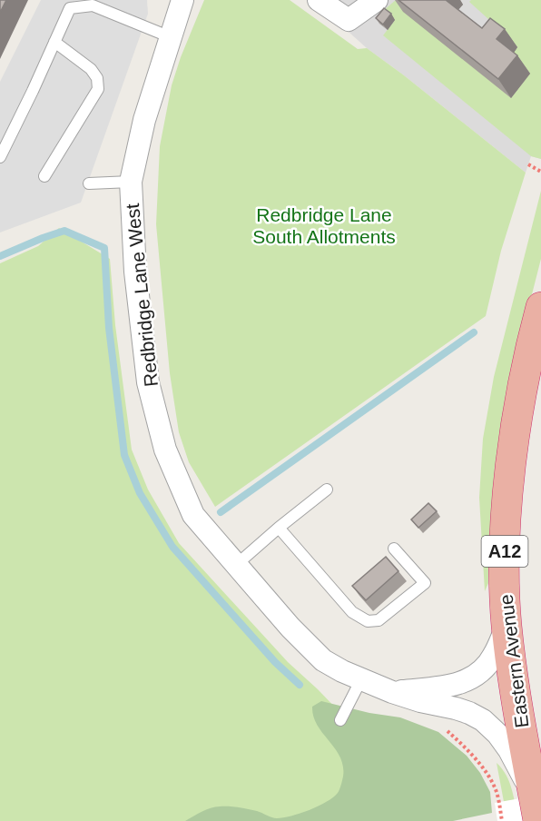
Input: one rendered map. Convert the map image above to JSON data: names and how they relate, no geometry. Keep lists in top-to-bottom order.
{
  "streets": {
    "highway": ["A12", "Eastern Avenue"],
    "street": ["Redbridge Lane West"]
  },
  "crossings": [
    ["Redbridge Lane West", "Eastern Avenue"]
  ],
  "parks": ["Redbridge Lane South Allotments"]
}
